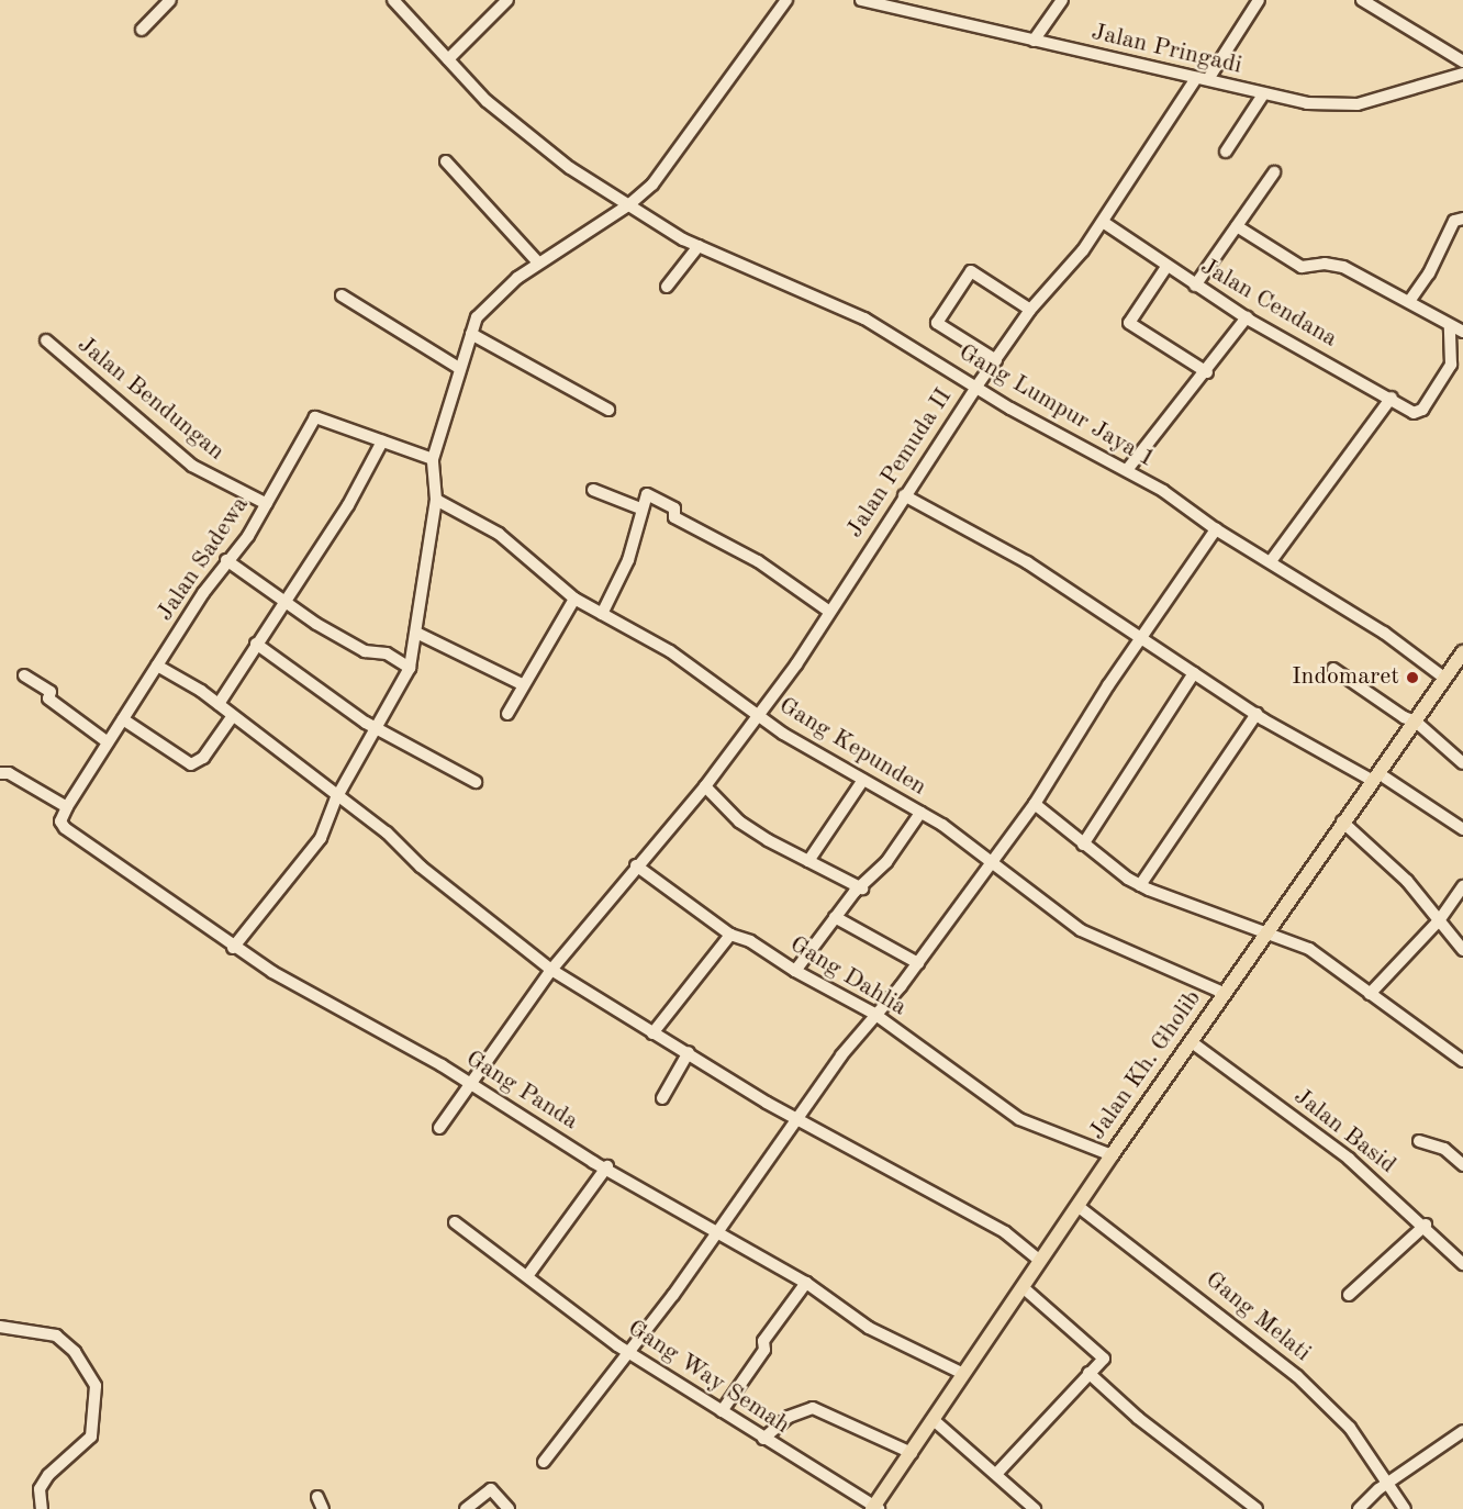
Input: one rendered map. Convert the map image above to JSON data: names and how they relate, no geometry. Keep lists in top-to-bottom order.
{
  "streets": {
    "main road": ["Jalan Kh. Gholib"],
    "street": [
      "Jalan Pringadi",
      "Jalan Cendana",
      "Jalan Bendungan",
      "Gang Lumpur Jaya 1",
      "Jalan Pemuda II",
      "Jalan Sadewa",
      "Gang Kepunden",
      "Gang Dahlia",
      "Gang Panda",
      "Jalan Basid",
      "Gang Melati",
      "Gang Way Semah"
    ]
  },
  "crossings": [
    ["Jalan Pringadi", "Jalan Pemuda II"],
    ["Jalan Cendana", "Jalan Pemuda II"],
    ["Jalan Bendungan", "Jalan Sadewa"],
    ["Gang Lumpur Jaya 1", "Jalan Pemuda II"],
    ["Gang Lumpur Jaya 1", "Jalan Kh. Gholib"],
    ["Jalan Pemuda II", "Gang Kepunden"],
    ["Jalan Pemuda II", "Gang Dahlia"],
    ["Jalan Pemuda II", "Gang Panda"],
    ["Jalan Sadewa", "Gang Panda"],
    ["Gang Kepunden", "Jalan Kh. Gholib"],
    ["Gang Dahlia", "Jalan Kh. Gholib"],
    ["Jalan Kh. Gholib", "Gang Panda"],
    ["Jalan Kh. Gholib", "Jalan Basid"],
    ["Jalan Kh. Gholib", "Gang Melati"],
    ["Jalan Kh. Gholib", "Gang Way Semah"]
  ],
  "places": ["Indomaret"]
}
